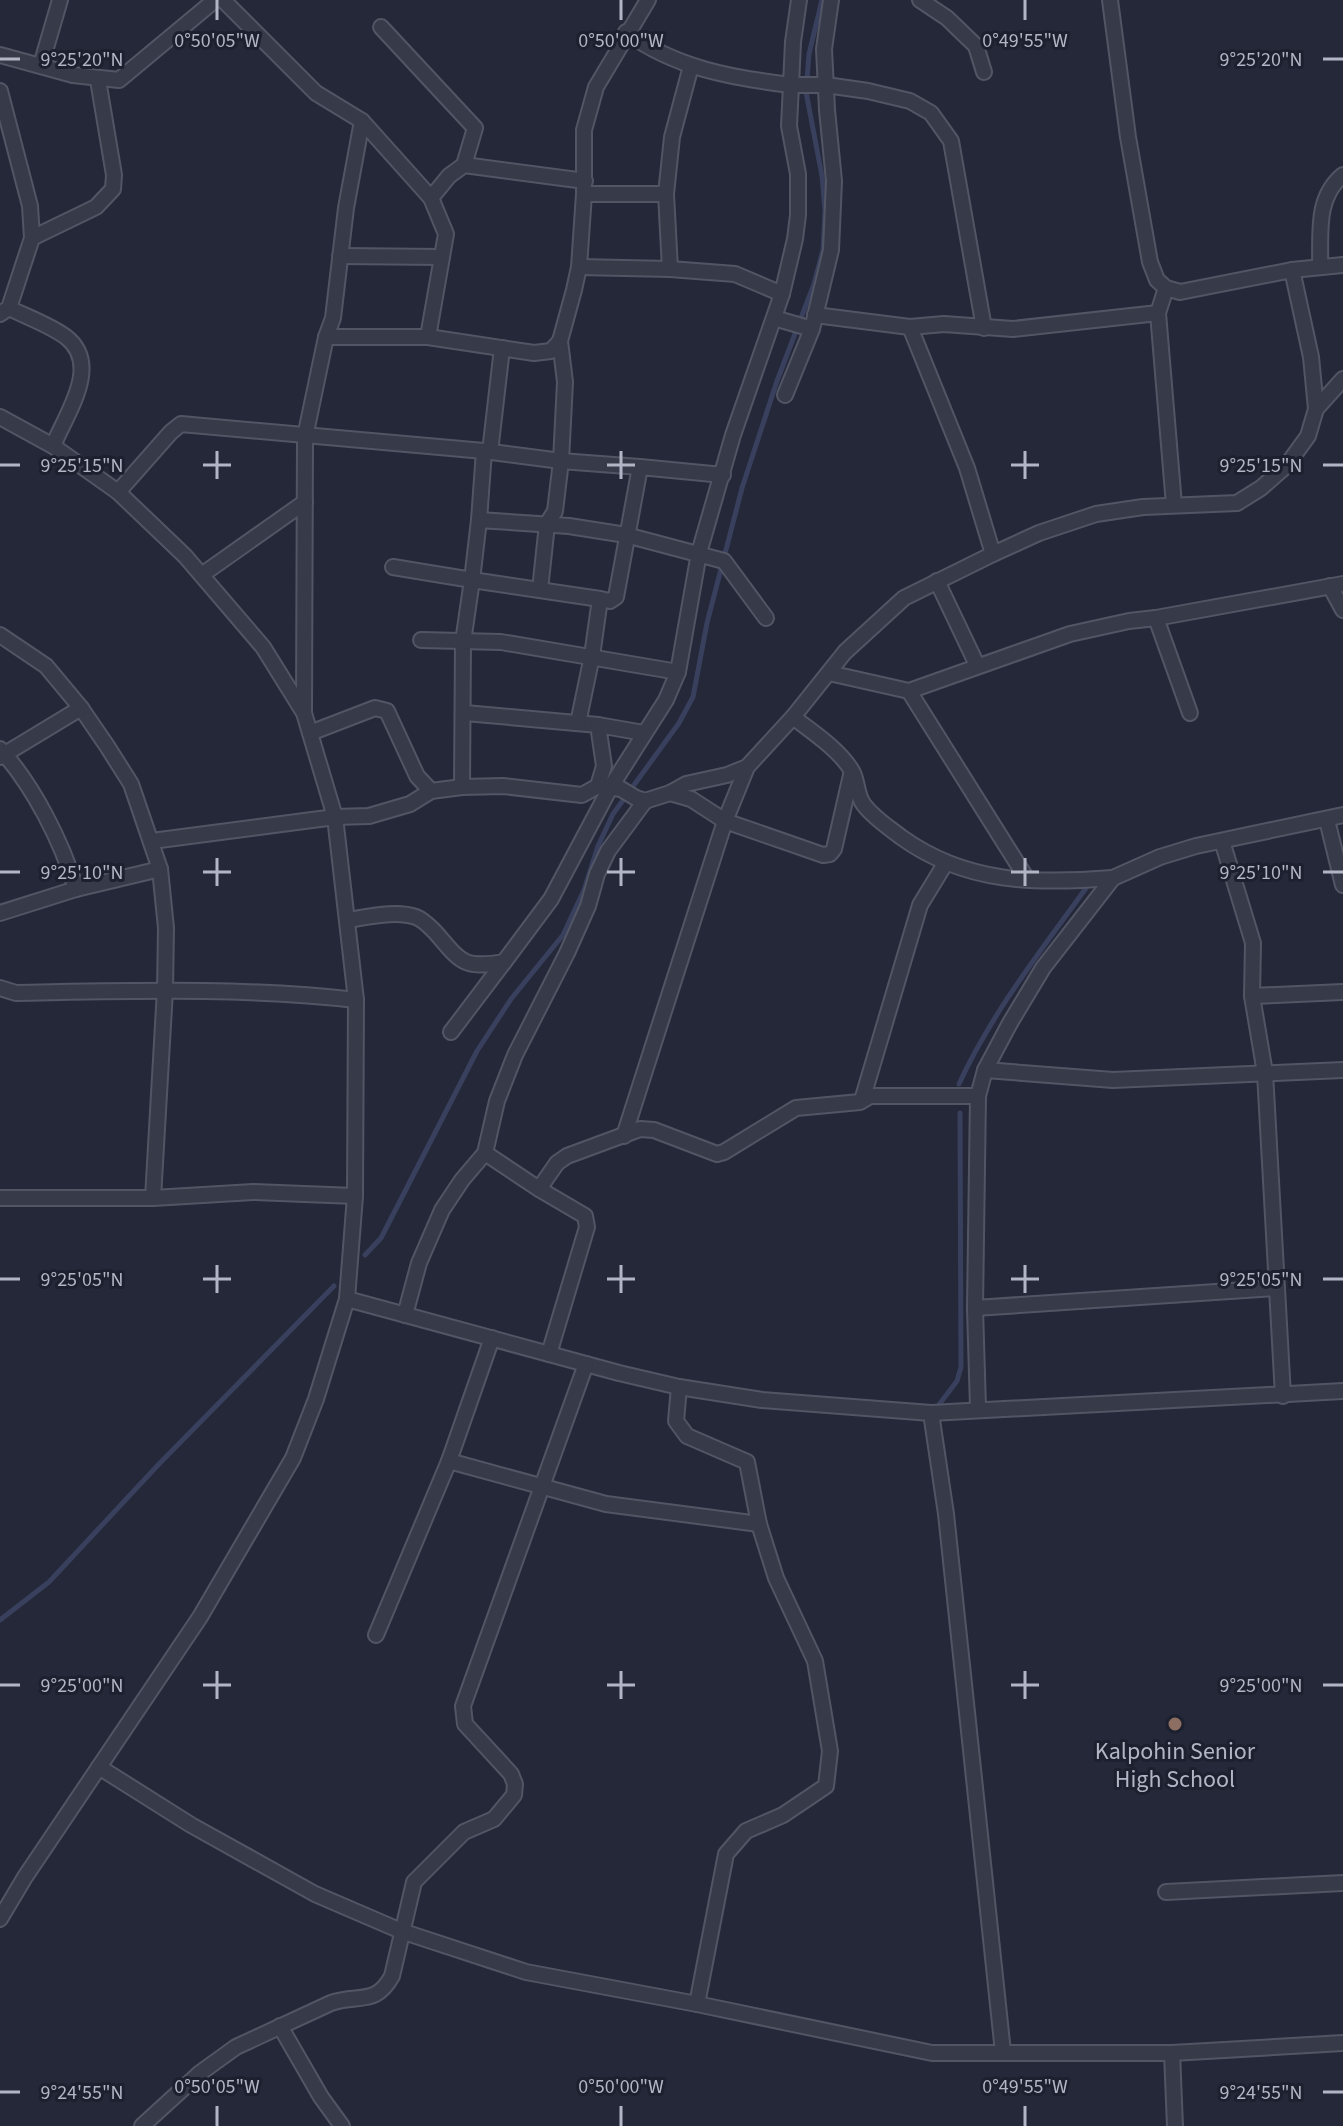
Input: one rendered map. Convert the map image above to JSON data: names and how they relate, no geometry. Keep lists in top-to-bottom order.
{
  "places": ["Kalpohin Senior High School"],
  "coordinates": [
    "0°50'05\"W",
    "0°50'00\"W",
    "0°49'55\"W",
    "9°25'20\"N",
    "9°25'15\"N",
    "9°25'10\"N",
    "9°25'05\"N",
    "9°25'00\"N",
    "9°24'55\"N"
  ]
}
